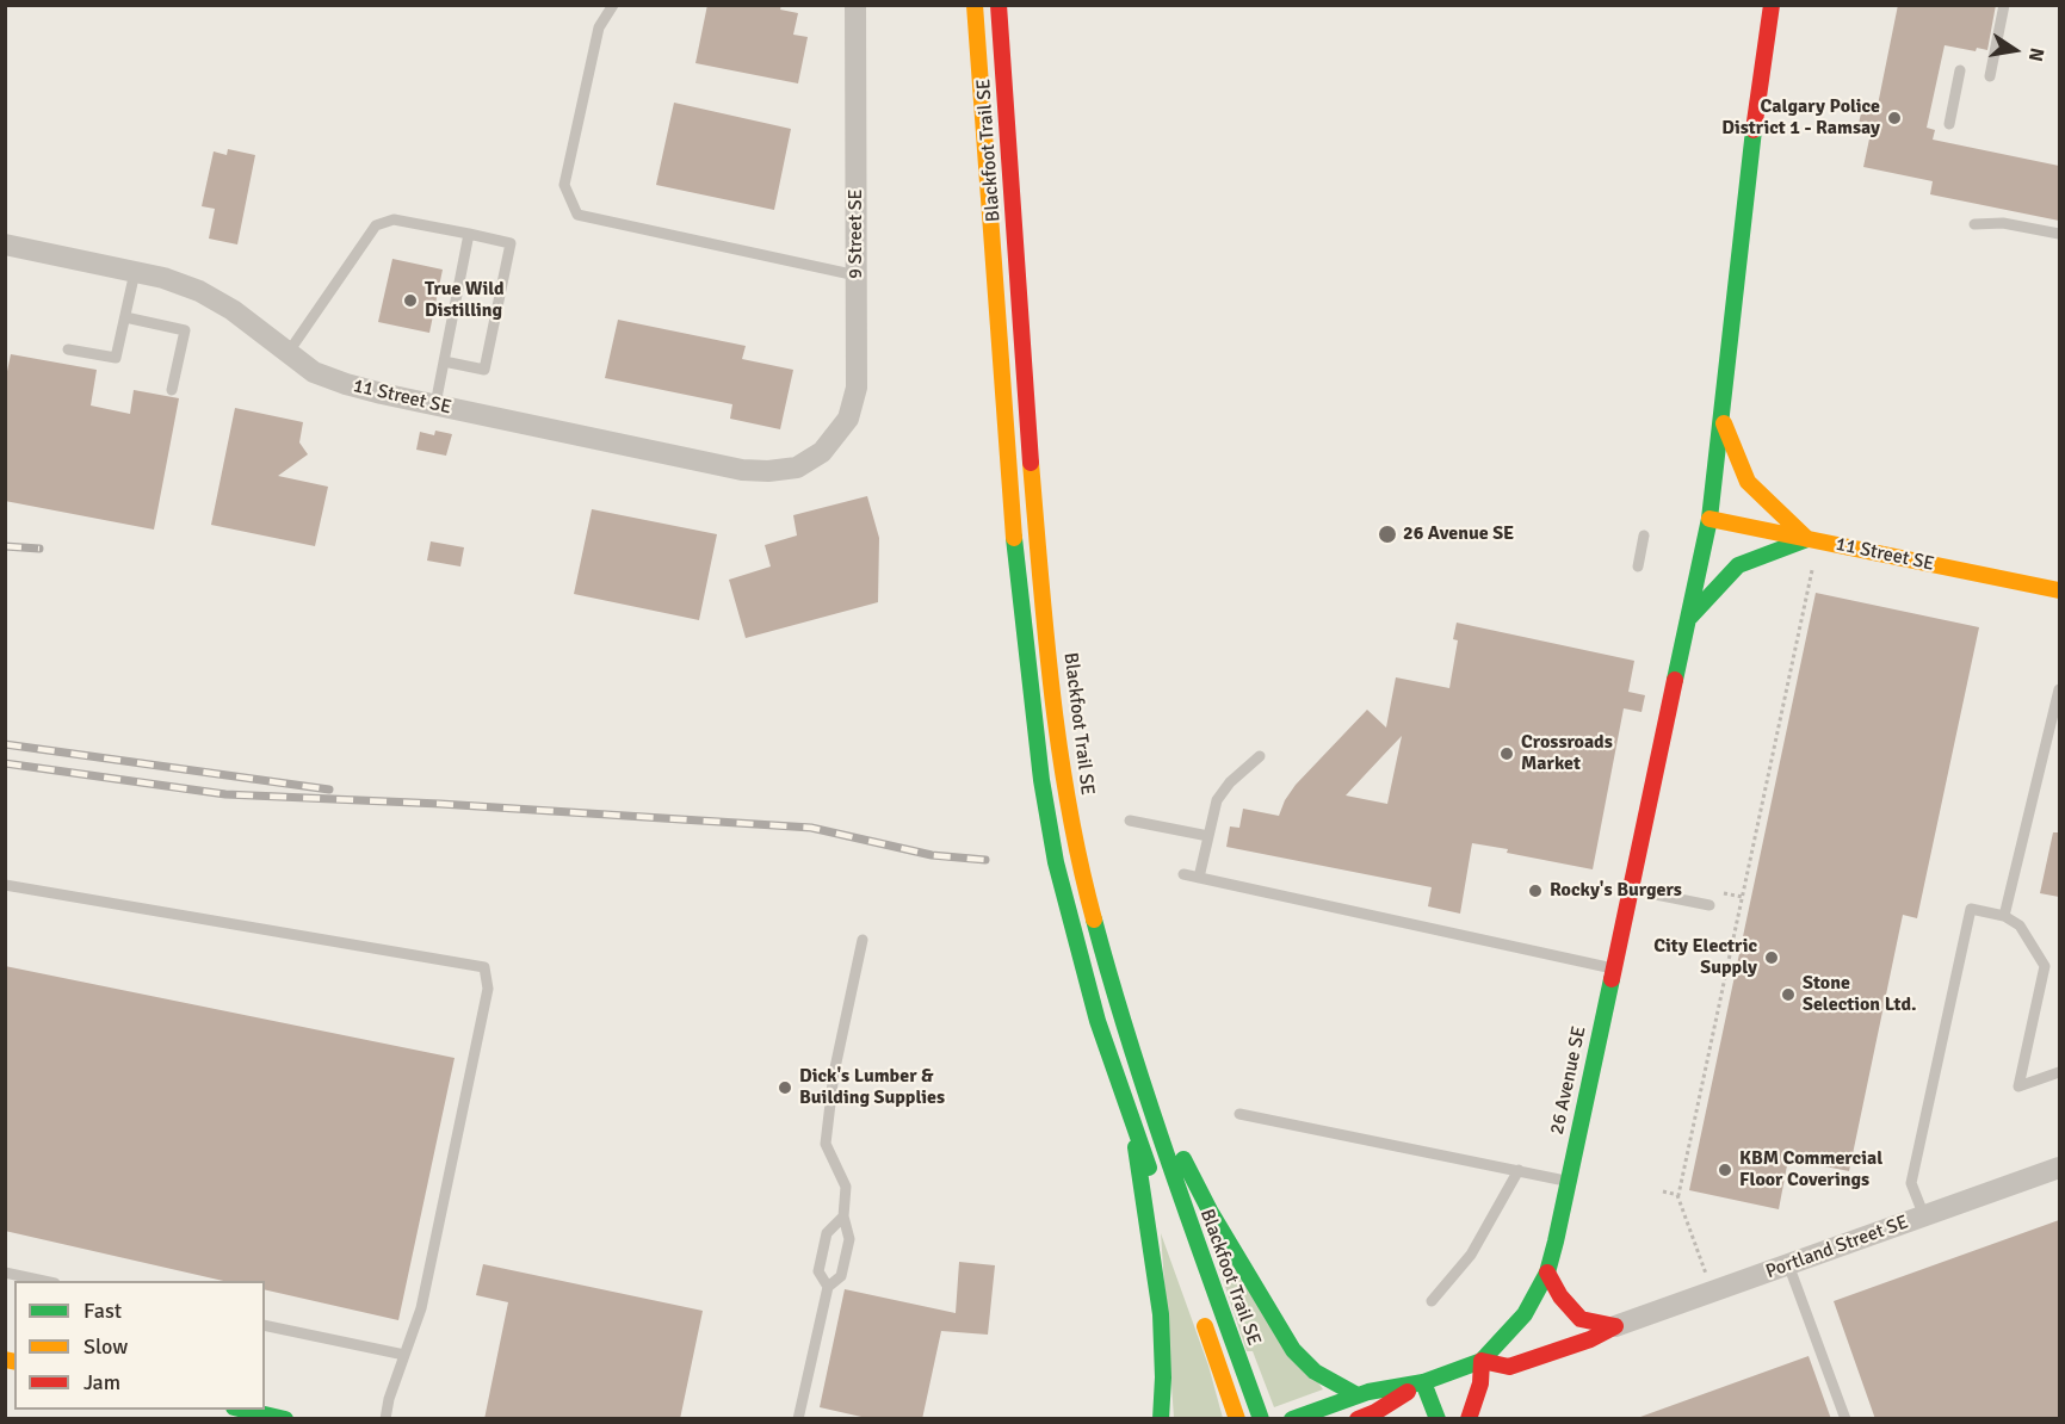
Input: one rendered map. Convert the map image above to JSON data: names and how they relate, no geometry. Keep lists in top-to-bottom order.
{
  "streets": {
    "main road": ["Blackfoot Trail SE", "11 Street SE", "26 Avenue SE"],
    "street": ["9 Street SE", "Portland Street SE"]
  },
  "crossings": [
    ["9 Street SE", "11 Street SE"],
    ["11 Street SE", "26 Avenue SE"]
  ],
  "places": [
    "Calgary Police District 1 - Ramsay",
    "True Wild Distilling",
    "26 Avenue SE",
    "Crossroads Market",
    "Rocky's Burgers",
    "City Electric Supply",
    "Stone Selection Ltd.",
    "Dick's Lumber & Building Supplies",
    "KBM Commercial Floor Coverings"
  ],
  "legend": ["Fast", "Slow", "Jam"],
  "north": "right"
}
